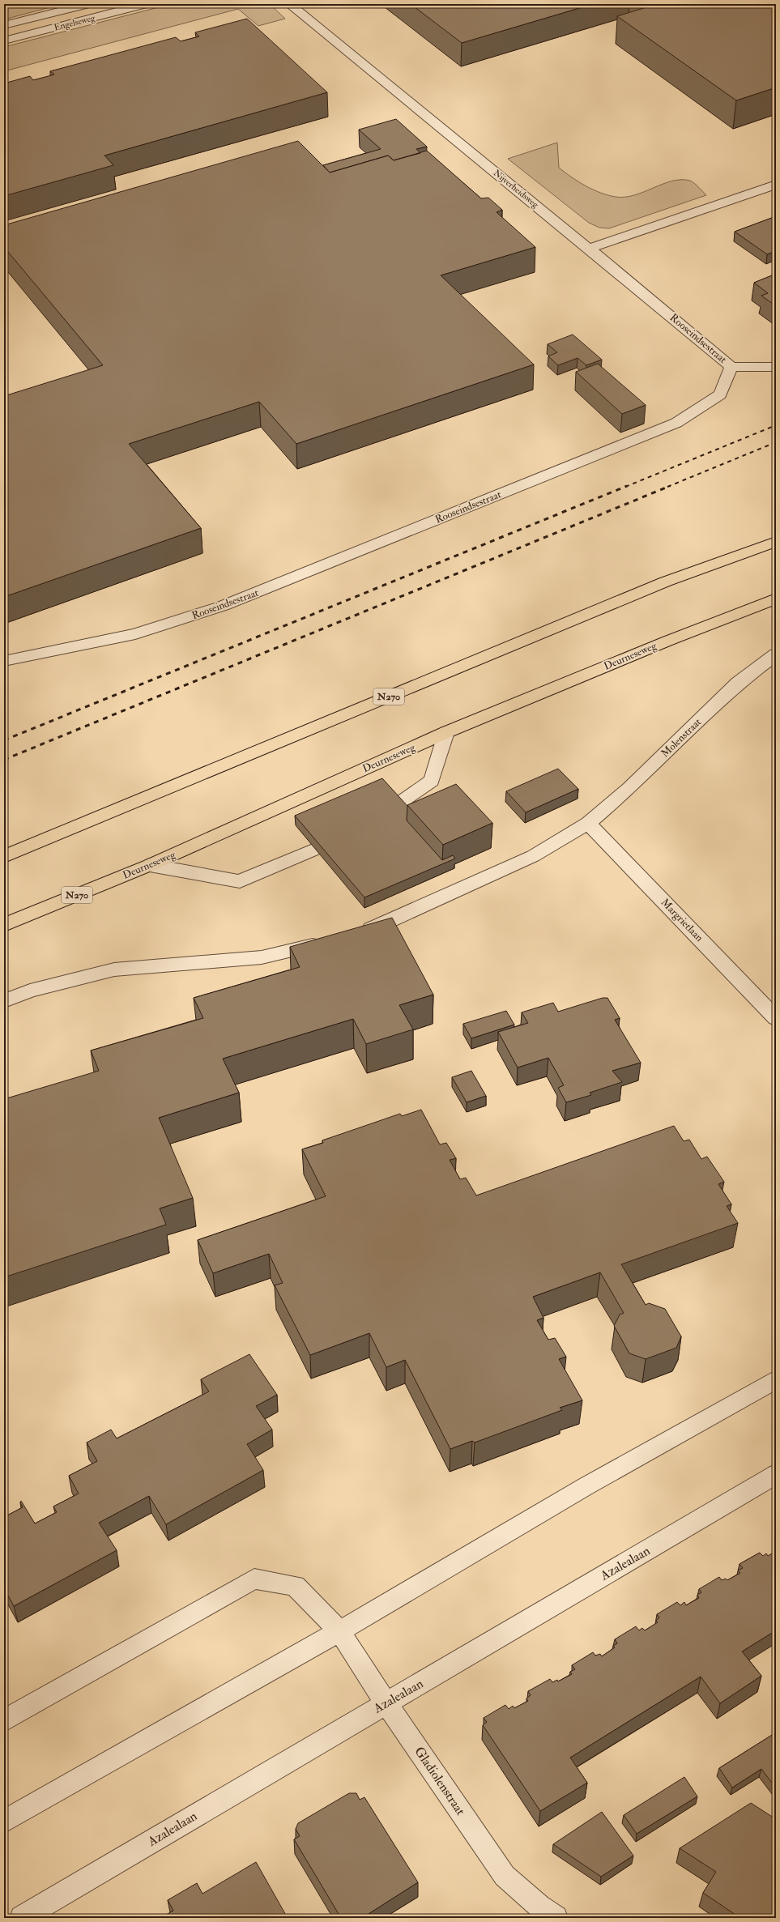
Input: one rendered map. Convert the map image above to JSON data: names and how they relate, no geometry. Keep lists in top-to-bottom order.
{
  "streets": {
    "main road": ["Deurneseweg", "N270"],
    "street": [
      "Engelseweg",
      "Nijverheidsweg",
      "Rooseindsestraat",
      "Molenstraat",
      "Margrietlaan",
      "Azalealaan",
      "Gladiolenstraat"
    ]
  },
  "crossings": [
    ["Nijverheidsweg", "Rooseindsestraat"],
    ["Molenstraat", "Margrietlaan"],
    ["Azalealaan", "Gladiolenstraat"]
  ]
}
